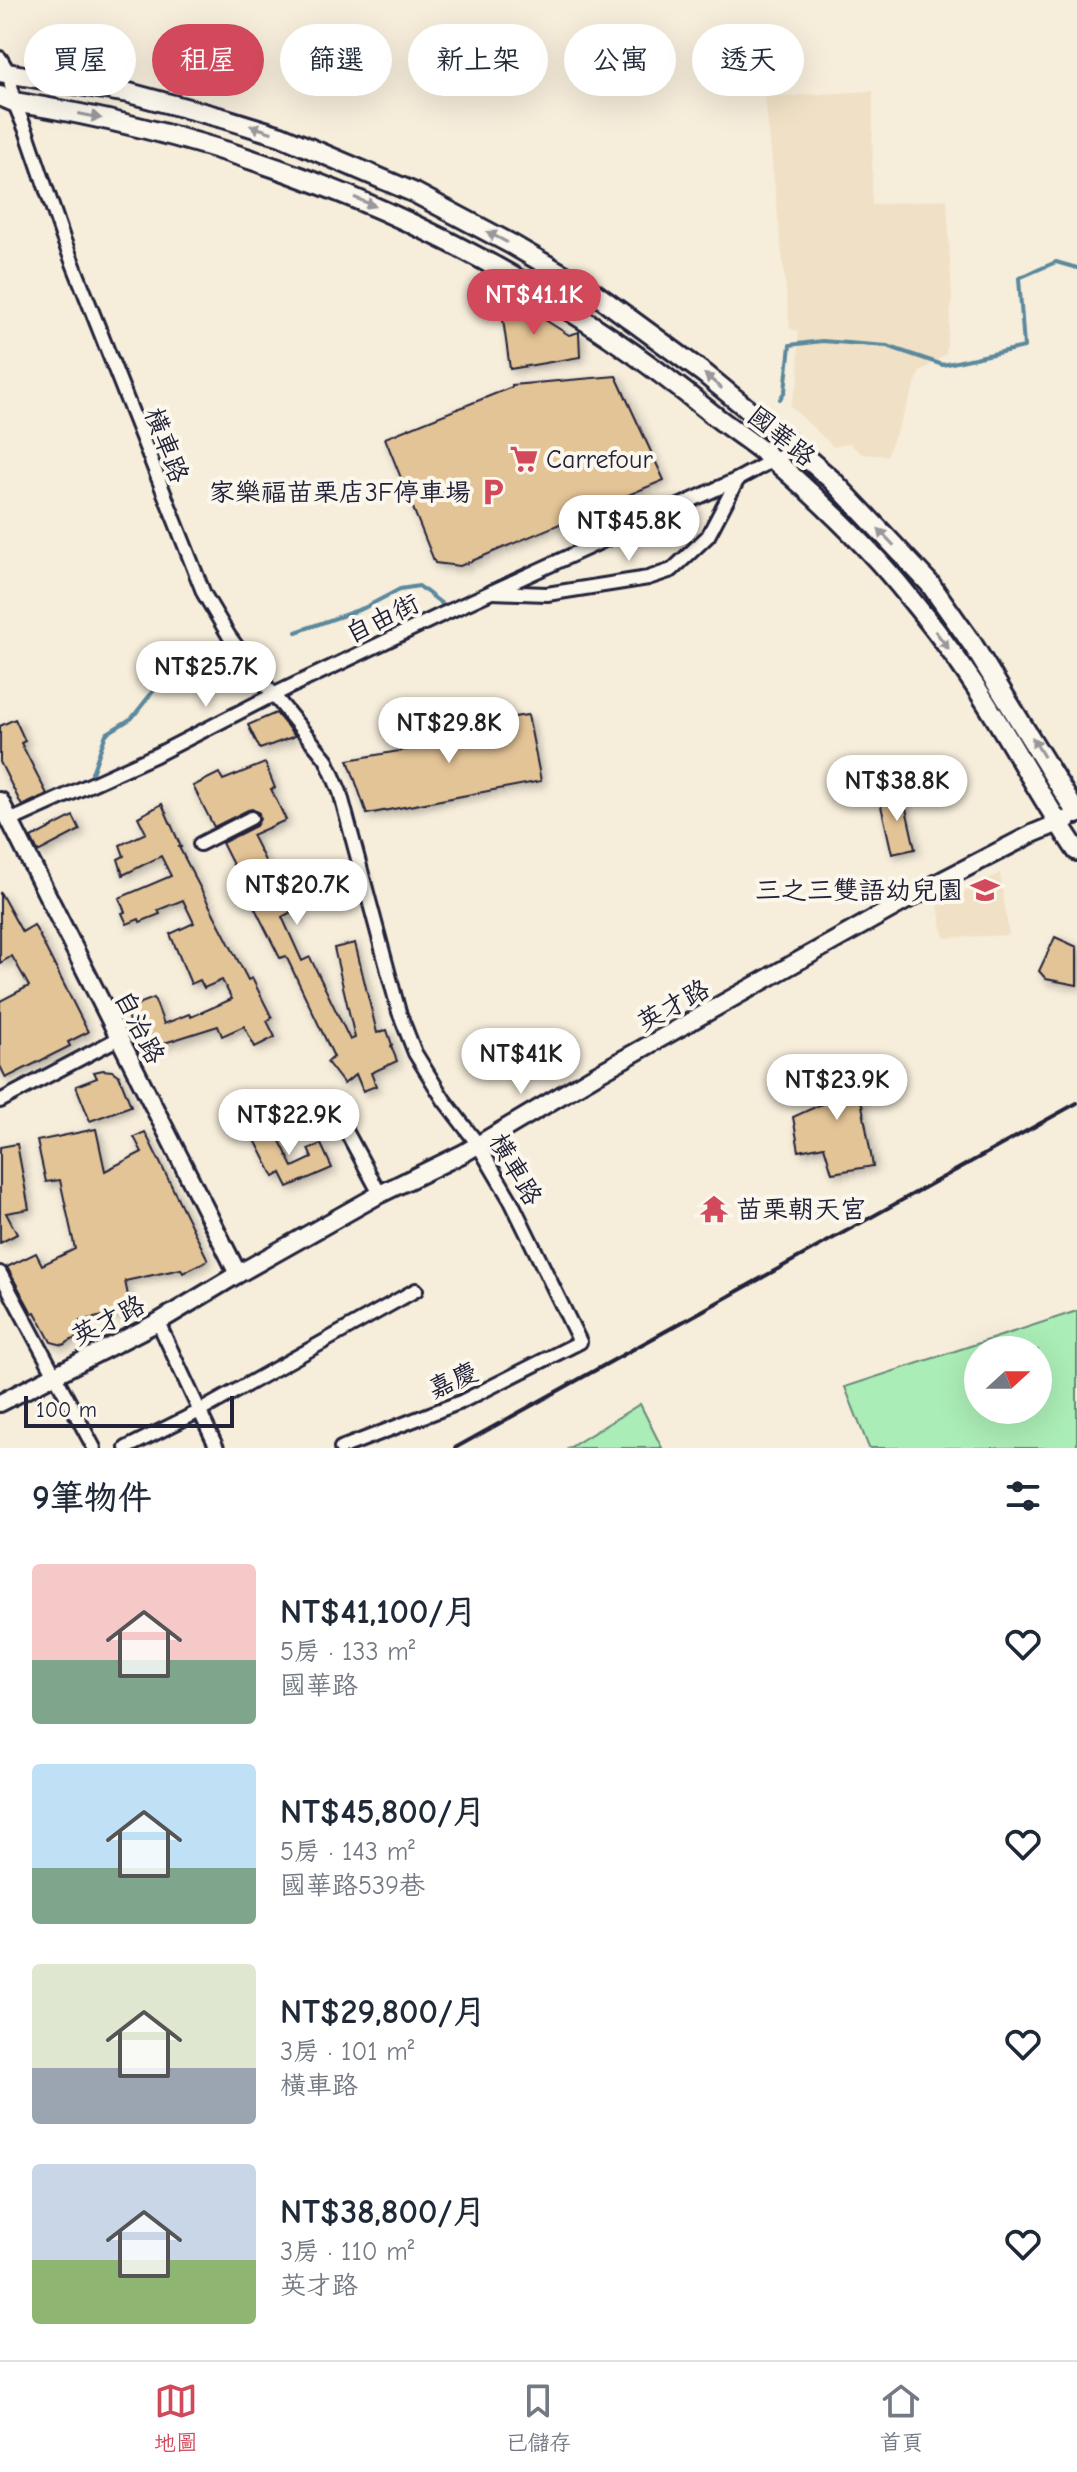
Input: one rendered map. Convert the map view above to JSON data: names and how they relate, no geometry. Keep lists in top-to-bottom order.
{
  "streets": {
    "main road": ["國華路"],
    "street": [
      "橫車路",
      "自由街",
      "英才路",
      "自治路",
      "嘉慶"
    ]
  },
  "crossings": [
    ["國華路", "橫車路"],
    ["國華路", "自由街"],
    ["國華路", "英才路"],
    ["橫車路", "自由街"],
    ["橫車路", "英才路"],
    ["橫車路", "嘉慶"],
    ["自由街", "自治路"],
    ["英才路", "自治路"]
  ],
  "places": {
    "supermarket": ["Carrefour"],
    "parking": ["家樂福苗栗店3F停車場"],
    "school or university": ["三之三雙語幼兒園"],
    "temple": ["苗栗朝天宮"]
  },
  "scale_bar": "100 m",
  "north": "right",
  "page": {
    "chip": [
      "買屋",
      "租屋",
      "篩選",
      "新上架",
      "公寓",
      "透天"
    ],
    "price": [
      "NT$41.1K",
      "NT$45.8K",
      "NT$25.7K",
      "NT$29.8K",
      "NT$38.8K",
      "NT$20.7K",
      "NT$41K",
      "NT$23.9K",
      "NT$22.9K"
    ],
    "scale": "100 m",
    "heading": "9筆物件",
    "list": [
      {
        "name": "NT$41,100/月",
        "note": "5房 · 133 m² · 國華路"
      },
      {
        "name": "NT$45,800/月",
        "note": "5房 · 143 m² · 國華路539巷"
      },
      {
        "name": "NT$29,800/月",
        "note": "3房 · 101 m² · 橫車路"
      },
      {
        "name": "NT$38,800/月",
        "note": "3房 · 110 m² · 英才路"
      }
    ],
    "tabs": ["地圖", "已儲存", "首頁"]
  }
}
